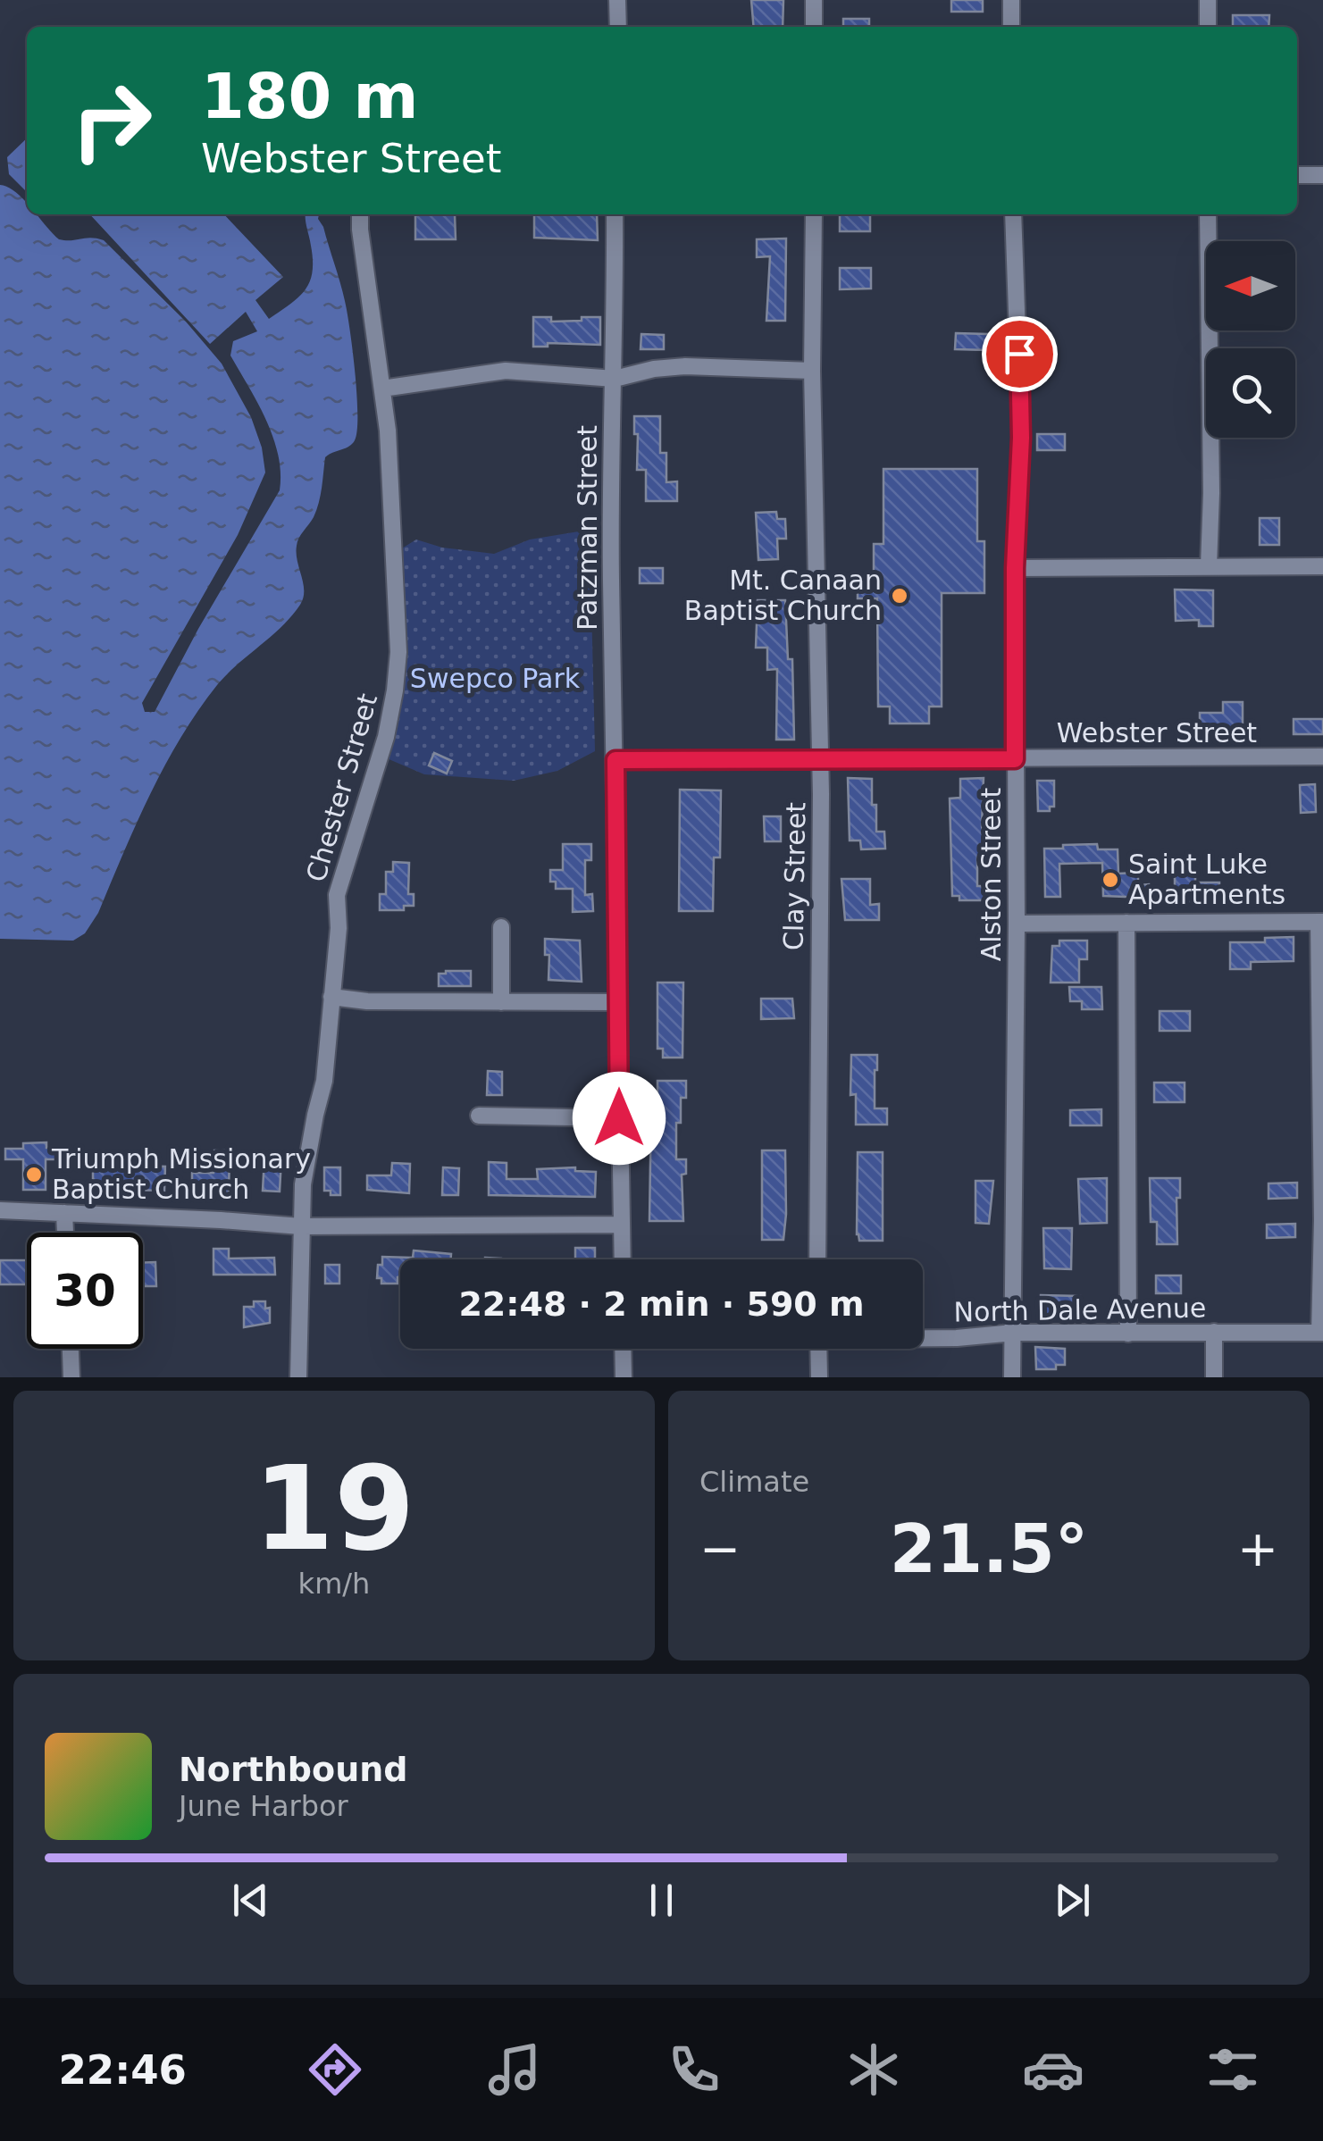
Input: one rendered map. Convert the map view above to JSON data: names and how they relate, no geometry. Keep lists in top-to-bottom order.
{
  "streets": {
    "street": [
      "Patzman Street",
      "Webster Street",
      "Chester Street",
      "Alston Street",
      "Clay Street",
      "North Dale Avenue"
    ]
  },
  "crossings": [
    ["Patzman Street", "Webster Street"],
    ["Webster Street", "Alston Street"],
    ["Webster Street", "Clay Street"],
    ["Alston Street", "North Dale Avenue"]
  ],
  "parks": ["Swepco Park"],
  "places": ["Mt. Canaan Baptist Church", "Saint Luke Apartments", "Triumph Missionary Baptist Church"],
  "north": "left",
  "page": {
    "turn": ["180 m", "Webster Street"],
    "limit": "30",
    "trip": "22:48 · 2 min · 590 m",
    "tile": [
      ["19", "km/h"],
      "Climate"
    ],
    "heat": ["−", "21.5°", "+"],
    "song": ["Northbound", "June Harbor"],
    "tabs": "22:46"
  }
}
